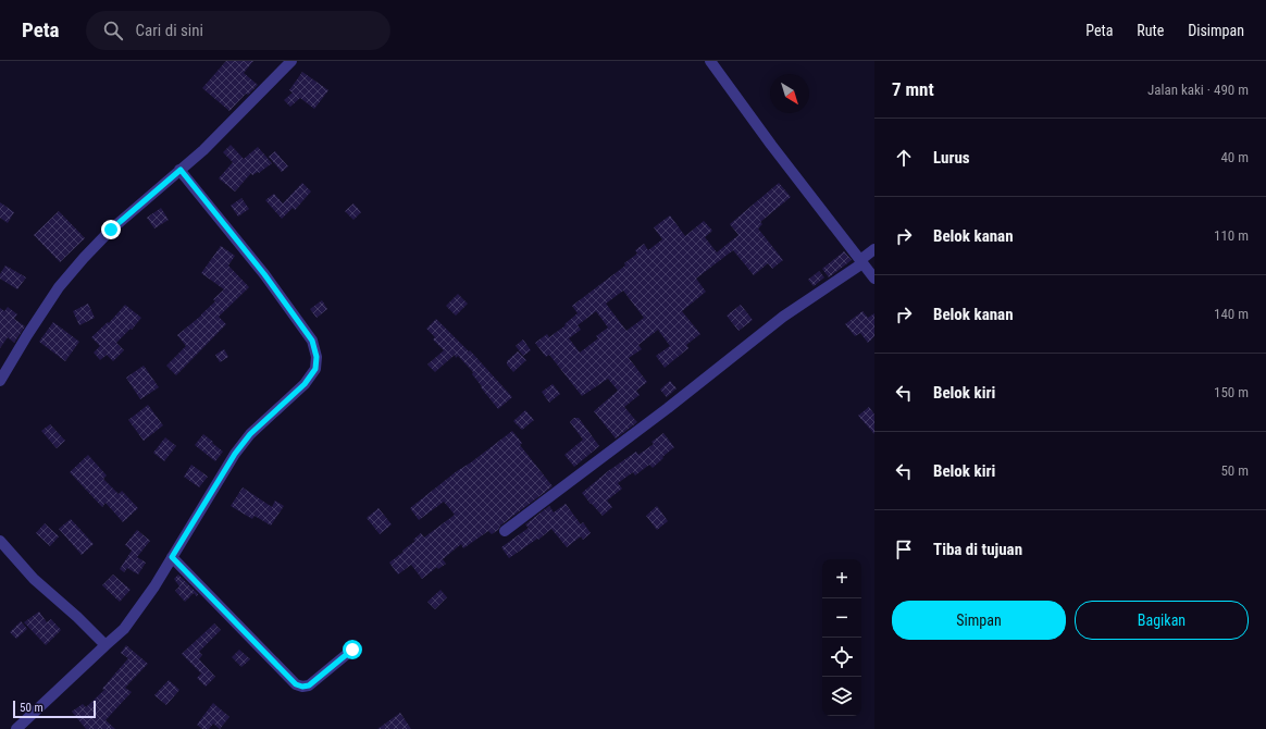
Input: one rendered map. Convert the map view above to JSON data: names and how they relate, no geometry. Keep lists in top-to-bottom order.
{
  "scale_bar": "50 m",
  "north": "bottom right",
  "page": {
    "header": "Peta",
    "search": "Cari di sini",
    "nav": ["Peta", "Rute", "Disimpan"],
    "heading": ["7 mnt", "Jalan kaki · 490 m"],
    "list": [
      ["Lurus", "40 m"],
      ["Belok kanan", "110 m"],
      ["Belok kanan", "140 m"],
      ["Belok kiri", "150 m"],
      ["Belok kiri", "50 m"],
      "Tiba di tujuan"
    ],
    "map_buttons": ["+", "−"],
    "buttons": ["Simpan", "Bagikan"],
    "scale": "50 m"
  }
}
